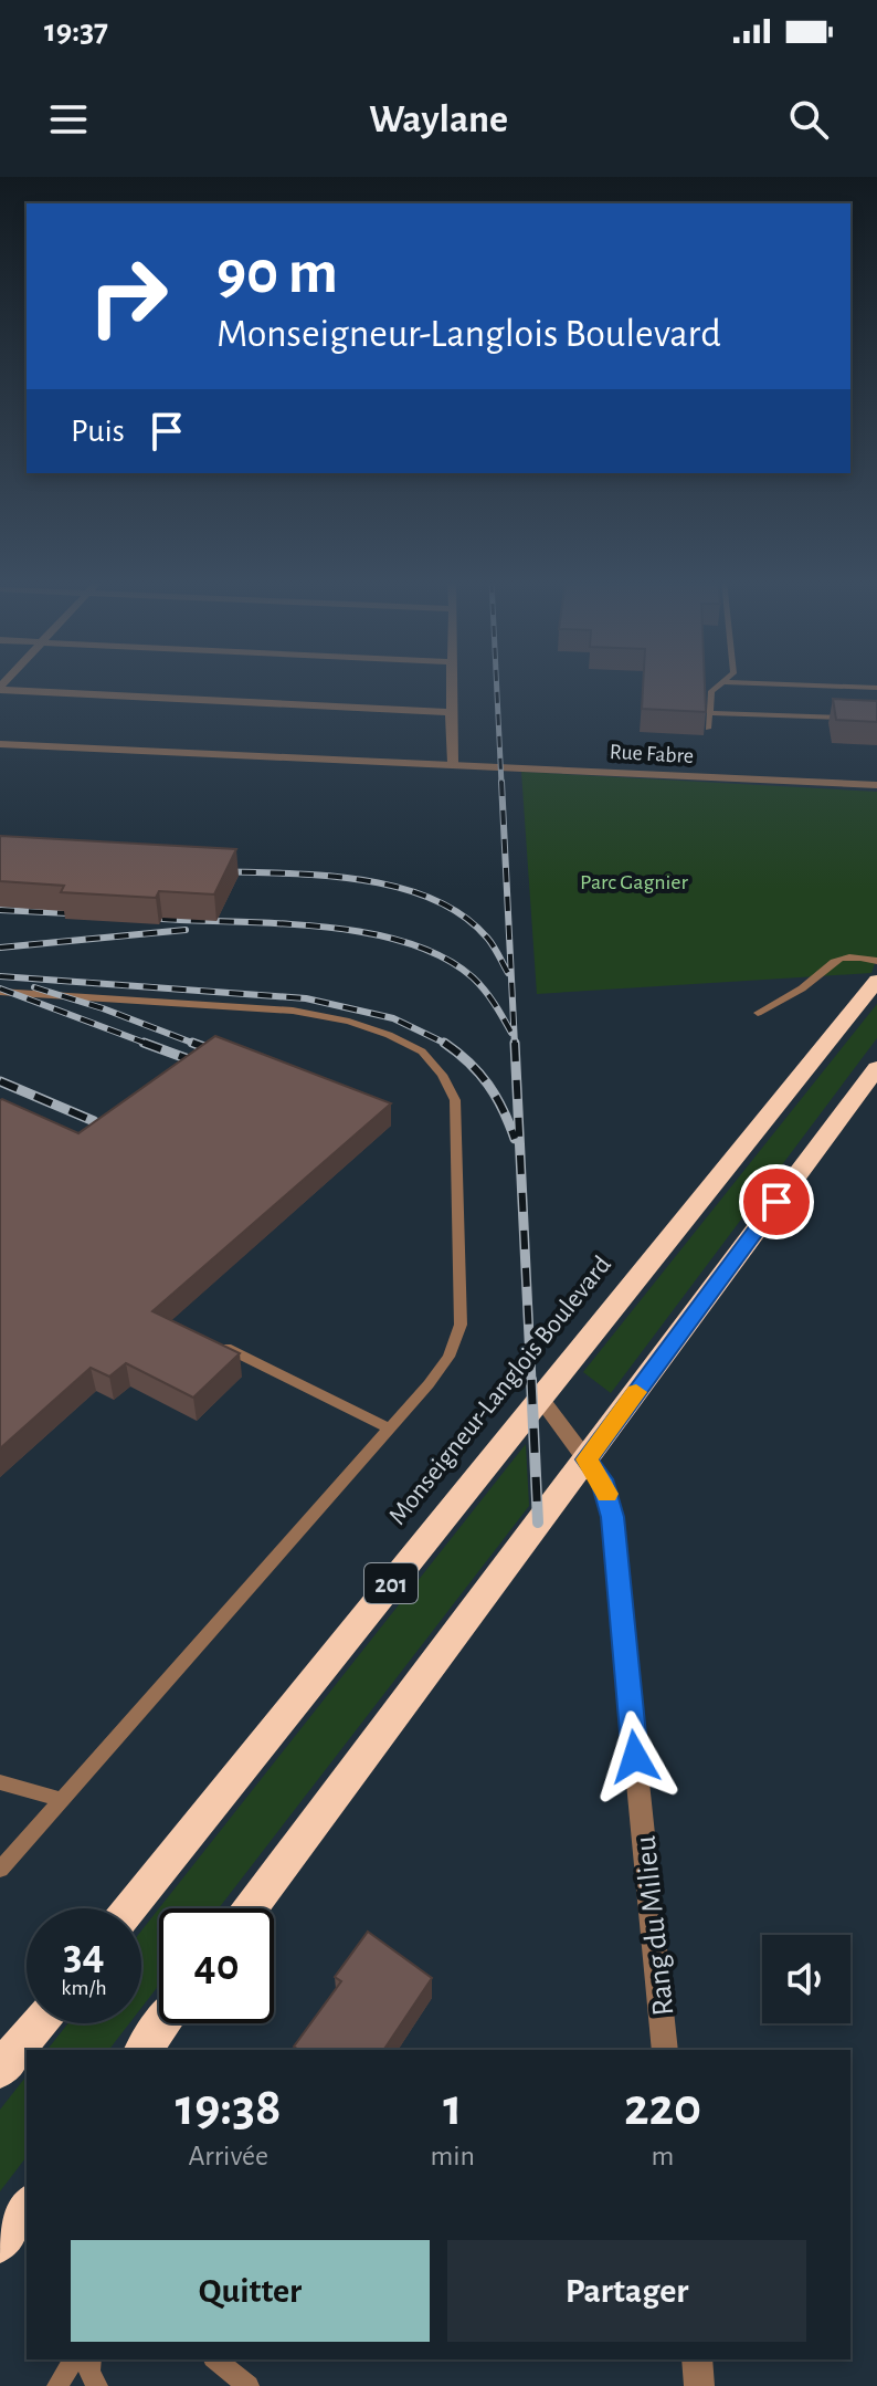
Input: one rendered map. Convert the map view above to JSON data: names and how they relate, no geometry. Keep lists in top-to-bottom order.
{
  "streets": {
    "highway": ["Monseigneur-Langlois Boulevard", "201"],
    "street": ["Rue Fabre", "Rang du Milieu"]
  },
  "crossings": [
    ["Monseigneur-Langlois Boulevard", "Rang du Milieu"]
  ],
  "parks": ["Parc Gagnier"],
  "page": {
    "status": "19:37",
    "header": "Waylane",
    "turn": ["90 m", "Monseigneur-Langlois Boulevard"],
    "then": "Puis",
    "speed": "34 km/h",
    "limit": "40",
    "eta": [
      "19:38",
      "Arrivée",
      "1",
      "min",
      "220",
      "m"
    ],
    "buttons": ["Quitter", "Partager"]
  }
}
